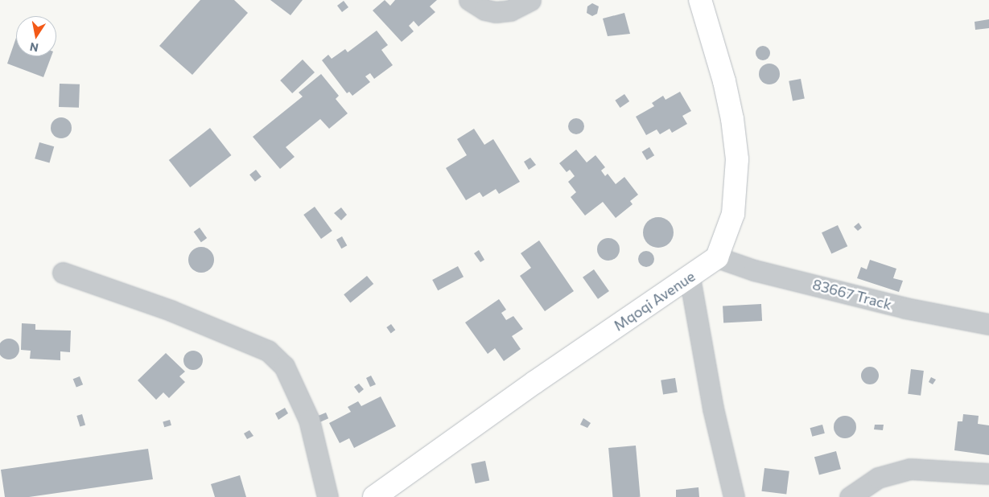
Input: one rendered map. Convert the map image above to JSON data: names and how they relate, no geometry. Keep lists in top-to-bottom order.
{
  "streets": {
    "street": ["83667 Track", "Mqoqi Avenue"]
  },
  "crossings": [
    ["83667 Track", "Mqoqi Avenue"]
  ],
  "north": "bottom"
}
